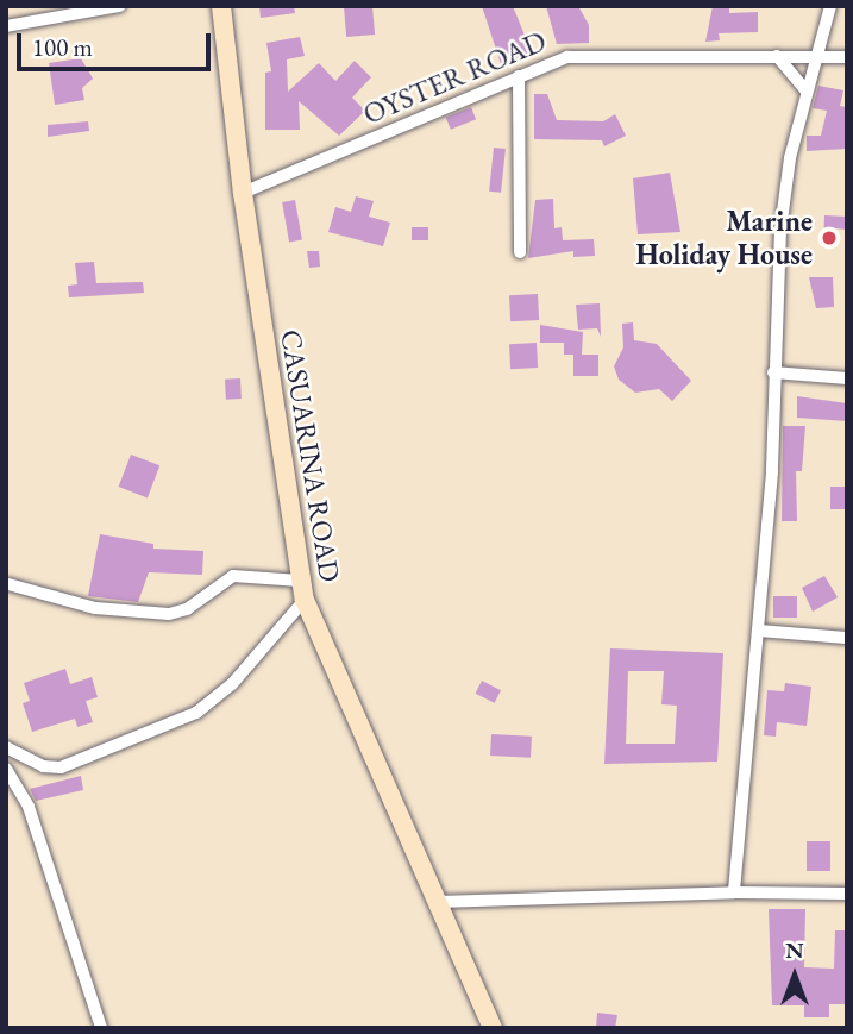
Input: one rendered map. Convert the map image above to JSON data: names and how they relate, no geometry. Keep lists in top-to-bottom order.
{
  "streets": {
    "street": ["OYSTER ROAD", "CASUARINA ROAD"]
  },
  "crossings": [
    ["OYSTER ROAD", "CASUARINA ROAD"]
  ],
  "places": ["Marine Holiday House"],
  "scale_bar": "100 m",
  "north": "top"
}
